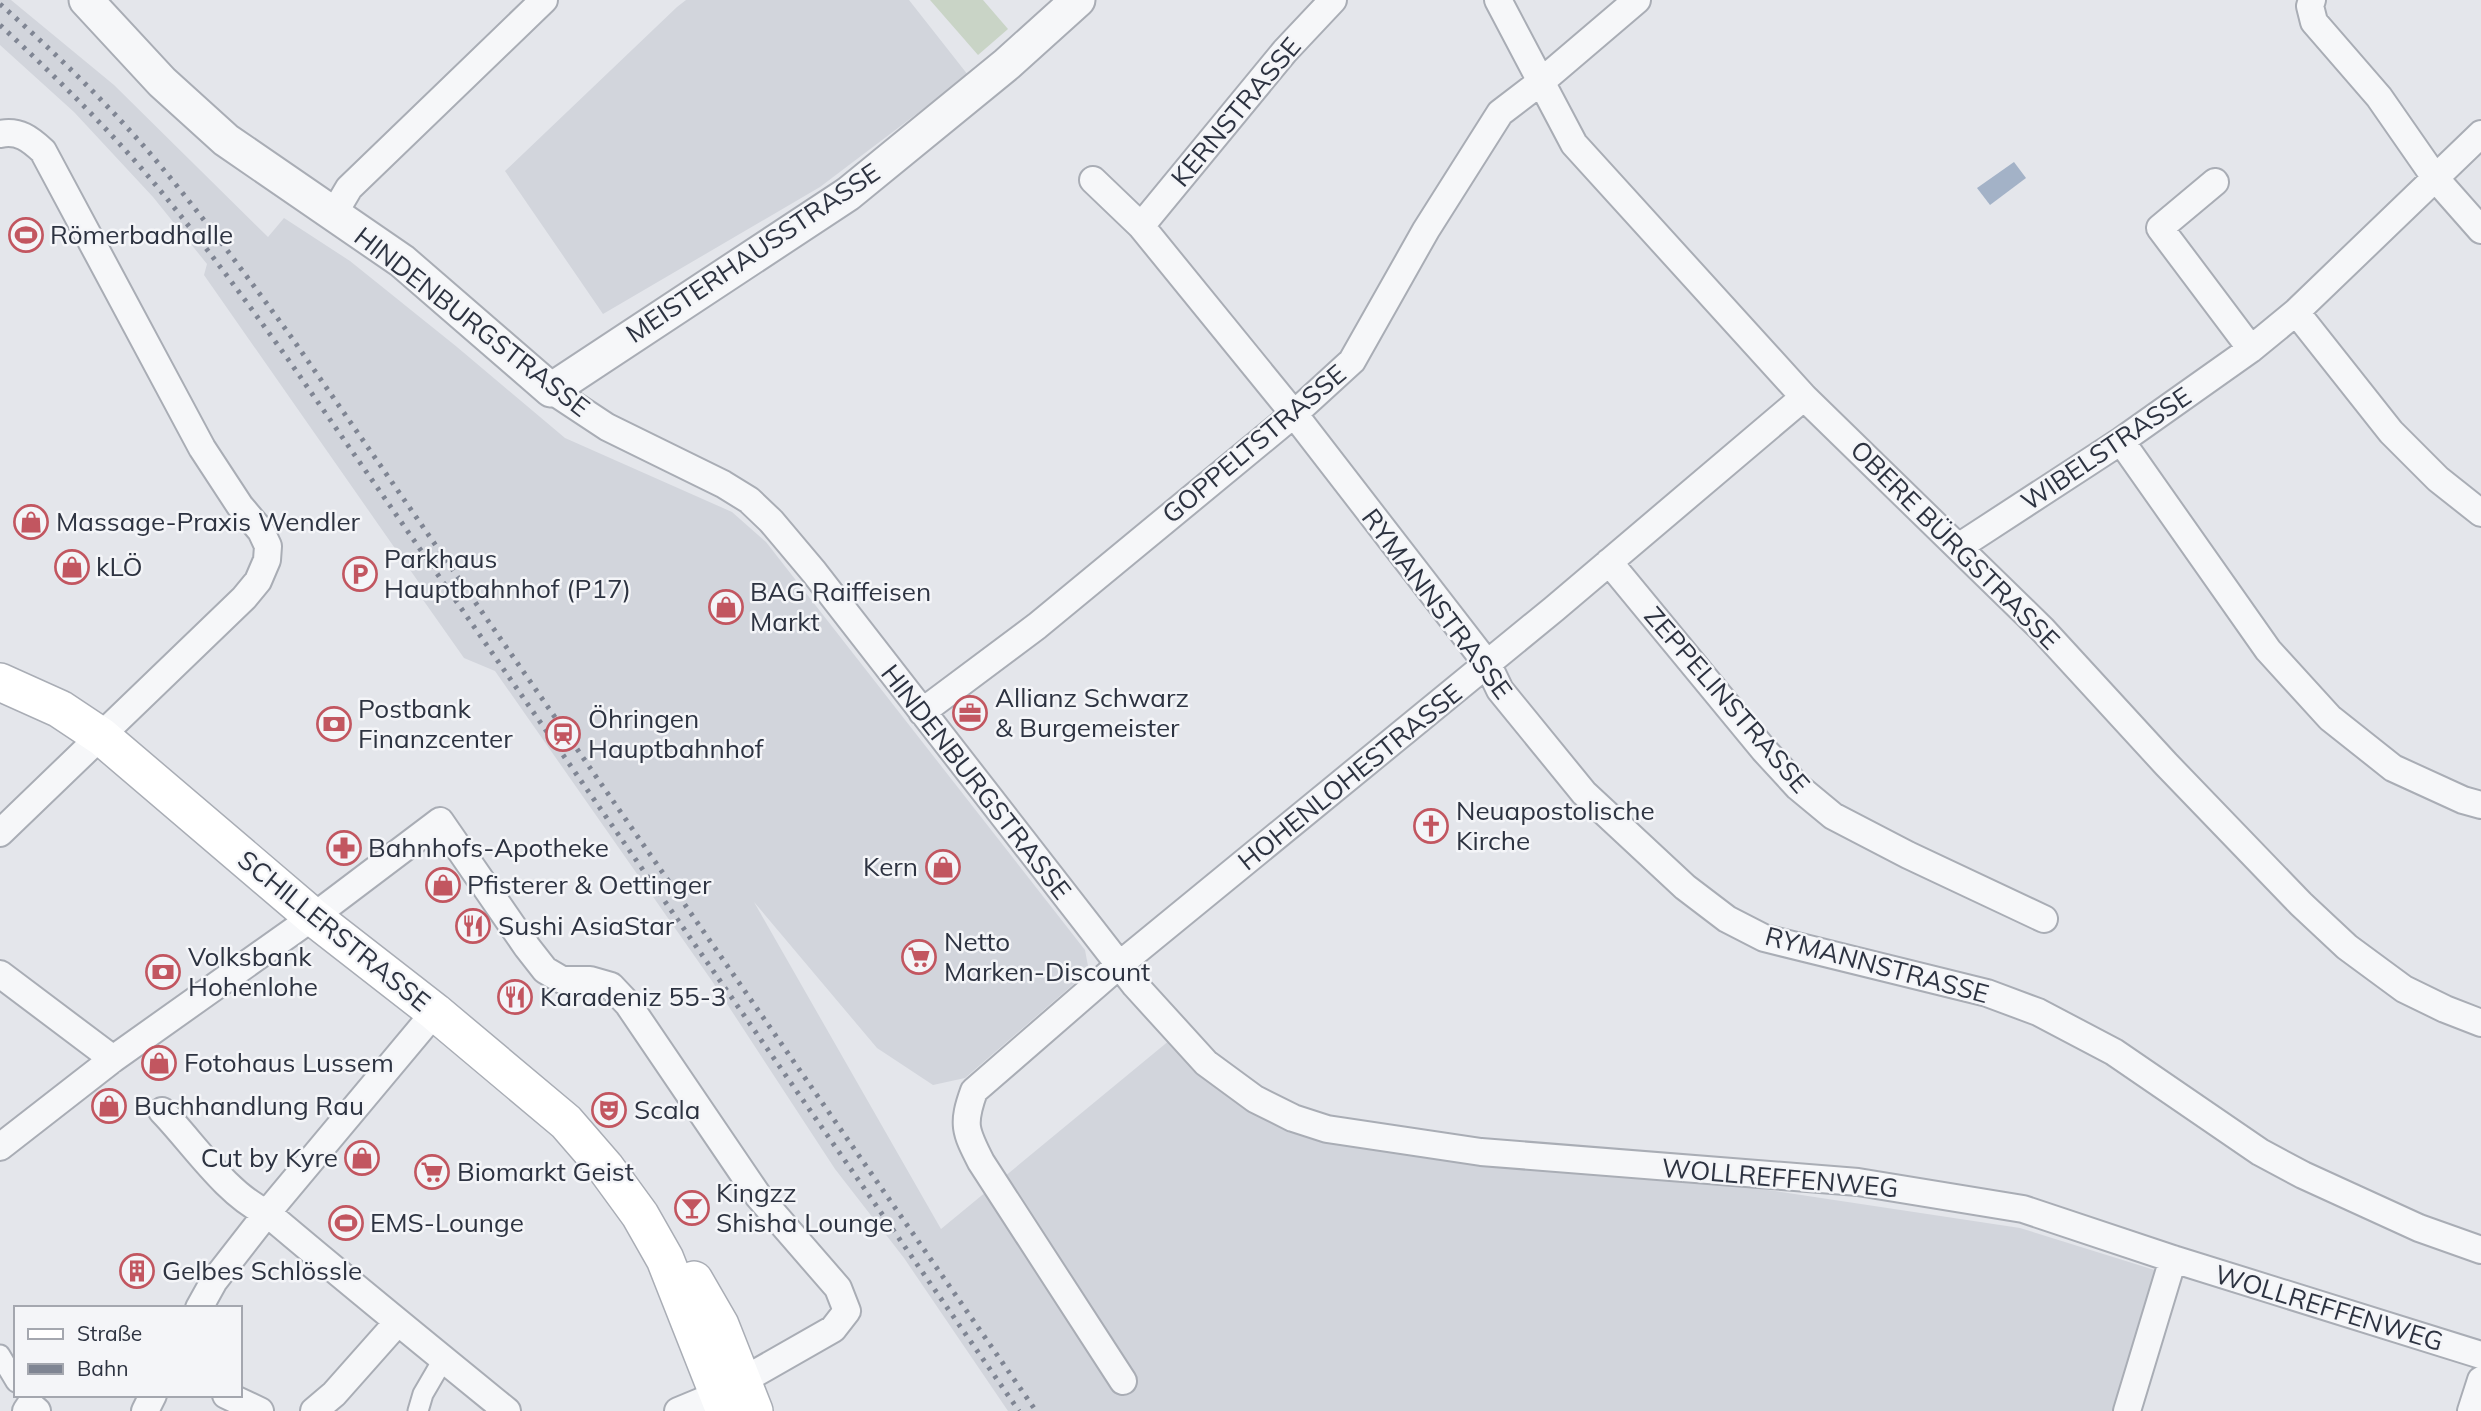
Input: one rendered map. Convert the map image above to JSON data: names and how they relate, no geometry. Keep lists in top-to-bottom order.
{
  "streets": {
    "main road": ["SCHILLERSTRASSE"],
    "street": [
      "KERNSTRASSE",
      "MEISTERHAUSSTRASSE",
      "HINDENBURGSTRASSE",
      "GOPPELTSTRASSE",
      "WIBELSTRASSE",
      "OBERE BÜRGSTRASSE",
      "RYMANNSTRASSE",
      "ZEPPELINSTRASSE",
      "HOHENLOHESTRASSE",
      "WOLLREFFENWEG"
    ]
  },
  "crossings": [
    ["KERNSTRASSE", "RYMANNSTRASSE"],
    ["MEISTERHAUSSTRASSE", "HINDENBURGSTRASSE"],
    ["HINDENBURGSTRASSE", "GOPPELTSTRASSE"],
    ["HINDENBURGSTRASSE", "HOHENLOHESTRASSE"],
    ["HINDENBURGSTRASSE", "WOLLREFFENWEG"],
    ["GOPPELTSTRASSE", "OBERE BÜRGSTRASSE"],
    ["GOPPELTSTRASSE", "RYMANNSTRASSE"],
    ["WIBELSTRASSE", "OBERE BÜRGSTRASSE"],
    ["OBERE BÜRGSTRASSE", "HOHENLOHESTRASSE"],
    ["RYMANNSTRASSE", "HOHENLOHESTRASSE"],
    ["ZEPPELINSTRASSE", "HOHENLOHESTRASSE"],
    ["HOHENLOHESTRASSE", "WOLLREFFENWEG"]
  ],
  "places": {
    "sports": ["Römerbadhalle", "EMS-Lounge"],
    "shop": [
      "Massage-Praxis Wendler",
      "kLÖ",
      "BAG Raiffeisen Markt",
      "Kern",
      "Pfisterer & Oettinger",
      "Fotohaus Lussem",
      "Buchhandlung Rau",
      "Cut by Kyre"
    ],
    "parking": ["Parkhaus Hauptbahnhof (P17)"],
    "office": ["Allianz Schwarz & Burgemeister"],
    "bank": ["Postbank Finanzcenter", "Volksbank Hohenlohe"],
    "station": ["Öhringen Hauptbahnhof"],
    "church": ["Neuapostolische Kirche"],
    "pharmacy": ["Bahnhofs-Apotheke"],
    "restaurant": ["Sushi AsiaStar", "Karadeniz 55-3"],
    "supermarket": ["Netto Marken-Discount", "Biomarkt Geist"],
    "theatre": ["Scala"],
    "bar": ["Kingzz Shisha Lounge"],
    "building": ["Gelbes Schlössle"]
  },
  "legend": ["Straße", "Bahn"]
}
